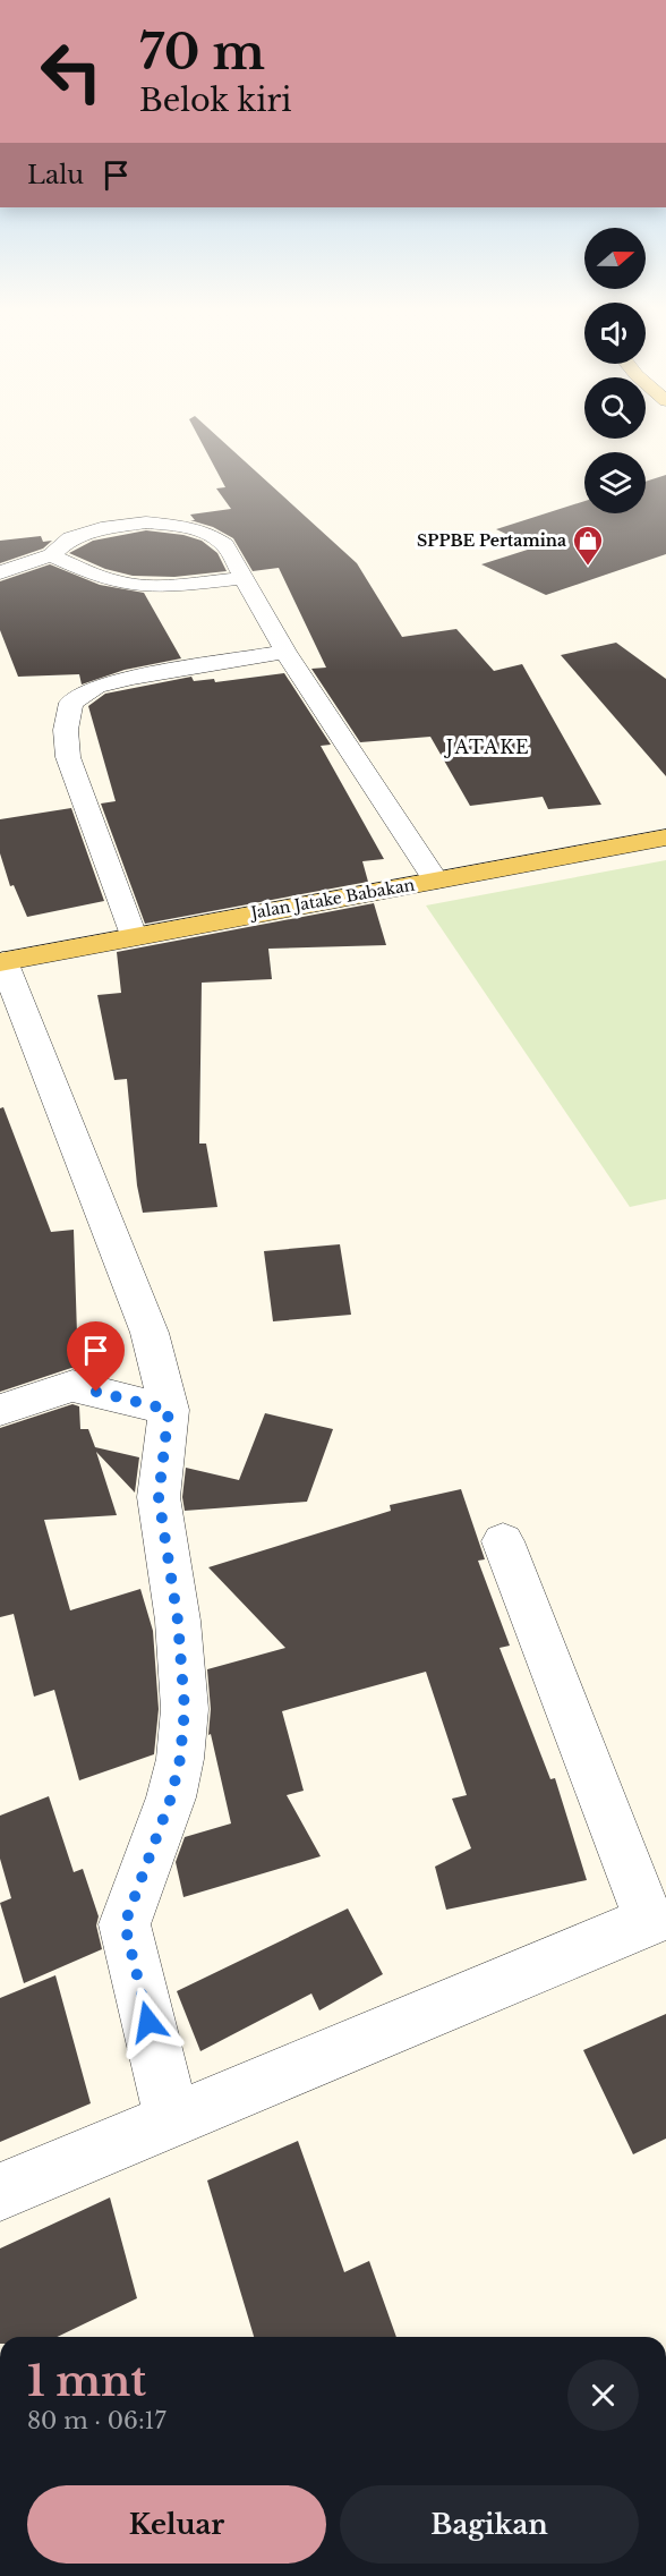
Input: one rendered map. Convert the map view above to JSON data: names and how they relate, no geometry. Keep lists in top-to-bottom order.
{
  "streets": {
    "main road": ["Jalan Jatake Babakan"]
  },
  "districts": ["JATAKE"],
  "places": {
    "shop": ["SPPBE Pertamina"]
  },
  "north": "right",
  "page": {
    "turn": ["70 m", "Belok kiri"],
    "then": "Lalu",
    "heading": ["1 mnt", "80 m · 06:17"],
    "buttons": ["Keluar", "Bagikan"]
  }
}
